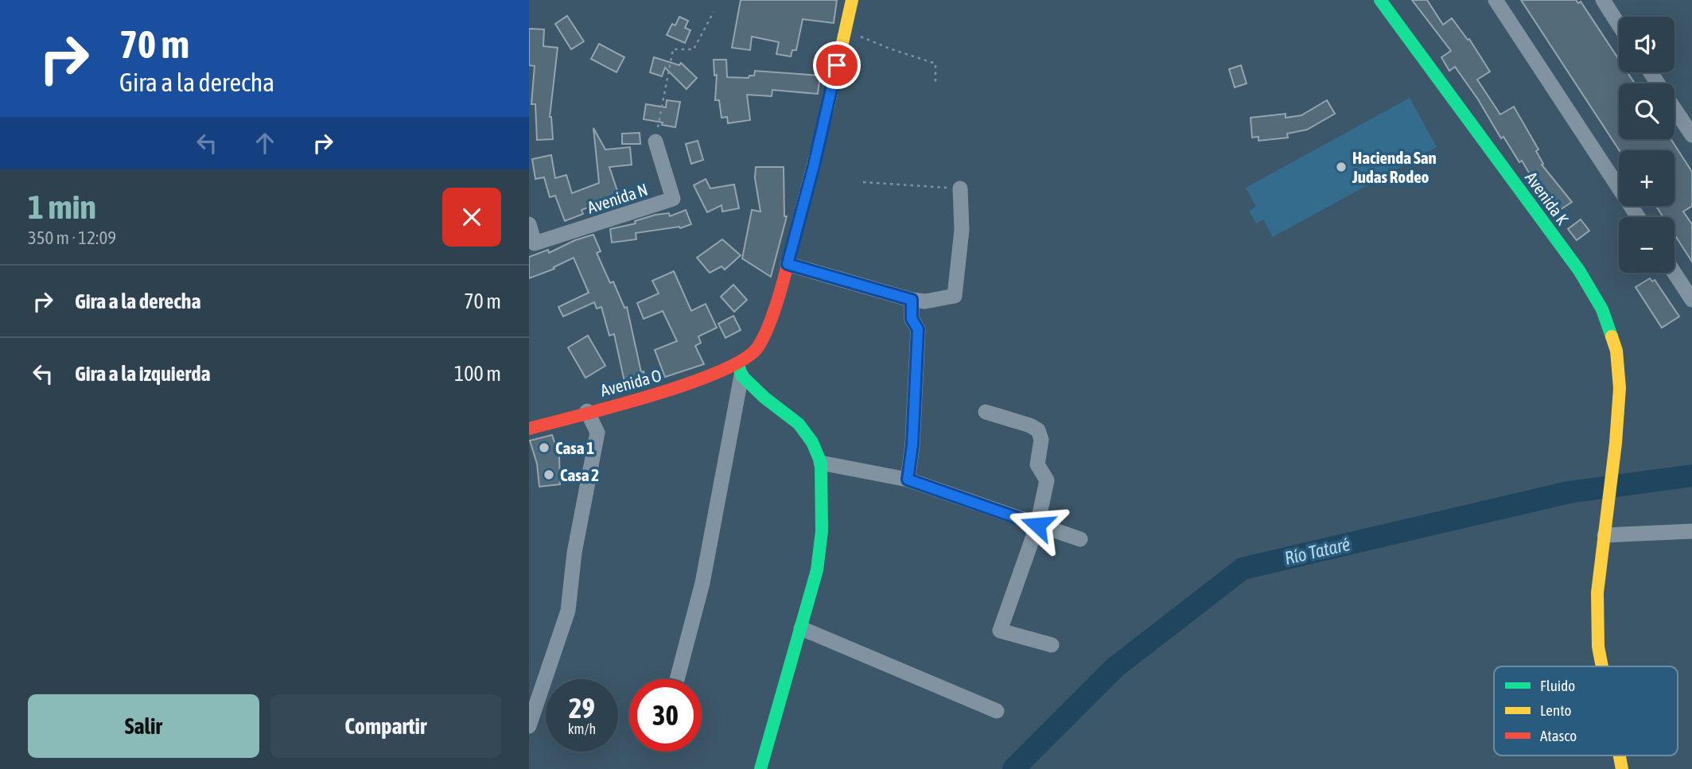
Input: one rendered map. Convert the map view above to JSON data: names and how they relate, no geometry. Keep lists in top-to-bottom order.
{
  "streets": {
    "street": ["Avenida N", "Avenida K", "Avenida O"]
  },
  "water": ["Río Tataré"],
  "places": ["Hacienda San Judas Rodeo", "Casa 1", "Casa 2"],
  "legend": ["Fluido", "Lento", "Atasco"],
  "page": {
    "turn": ["70 m", "Gira a la derecha"],
    "map_buttons": ["+", "−"],
    "heading": ["1 min", "350 m · 12:09"],
    "list": [
      {
        "name": "Gira a la derecha",
        "value": "70 m"
      },
      {
        "name": "Gira a la izquierda",
        "value": "100 m"
      }
    ],
    "speed": "29 km/h",
    "limit": "30",
    "buttons": ["Salir", "Compartir"]
  }
}
